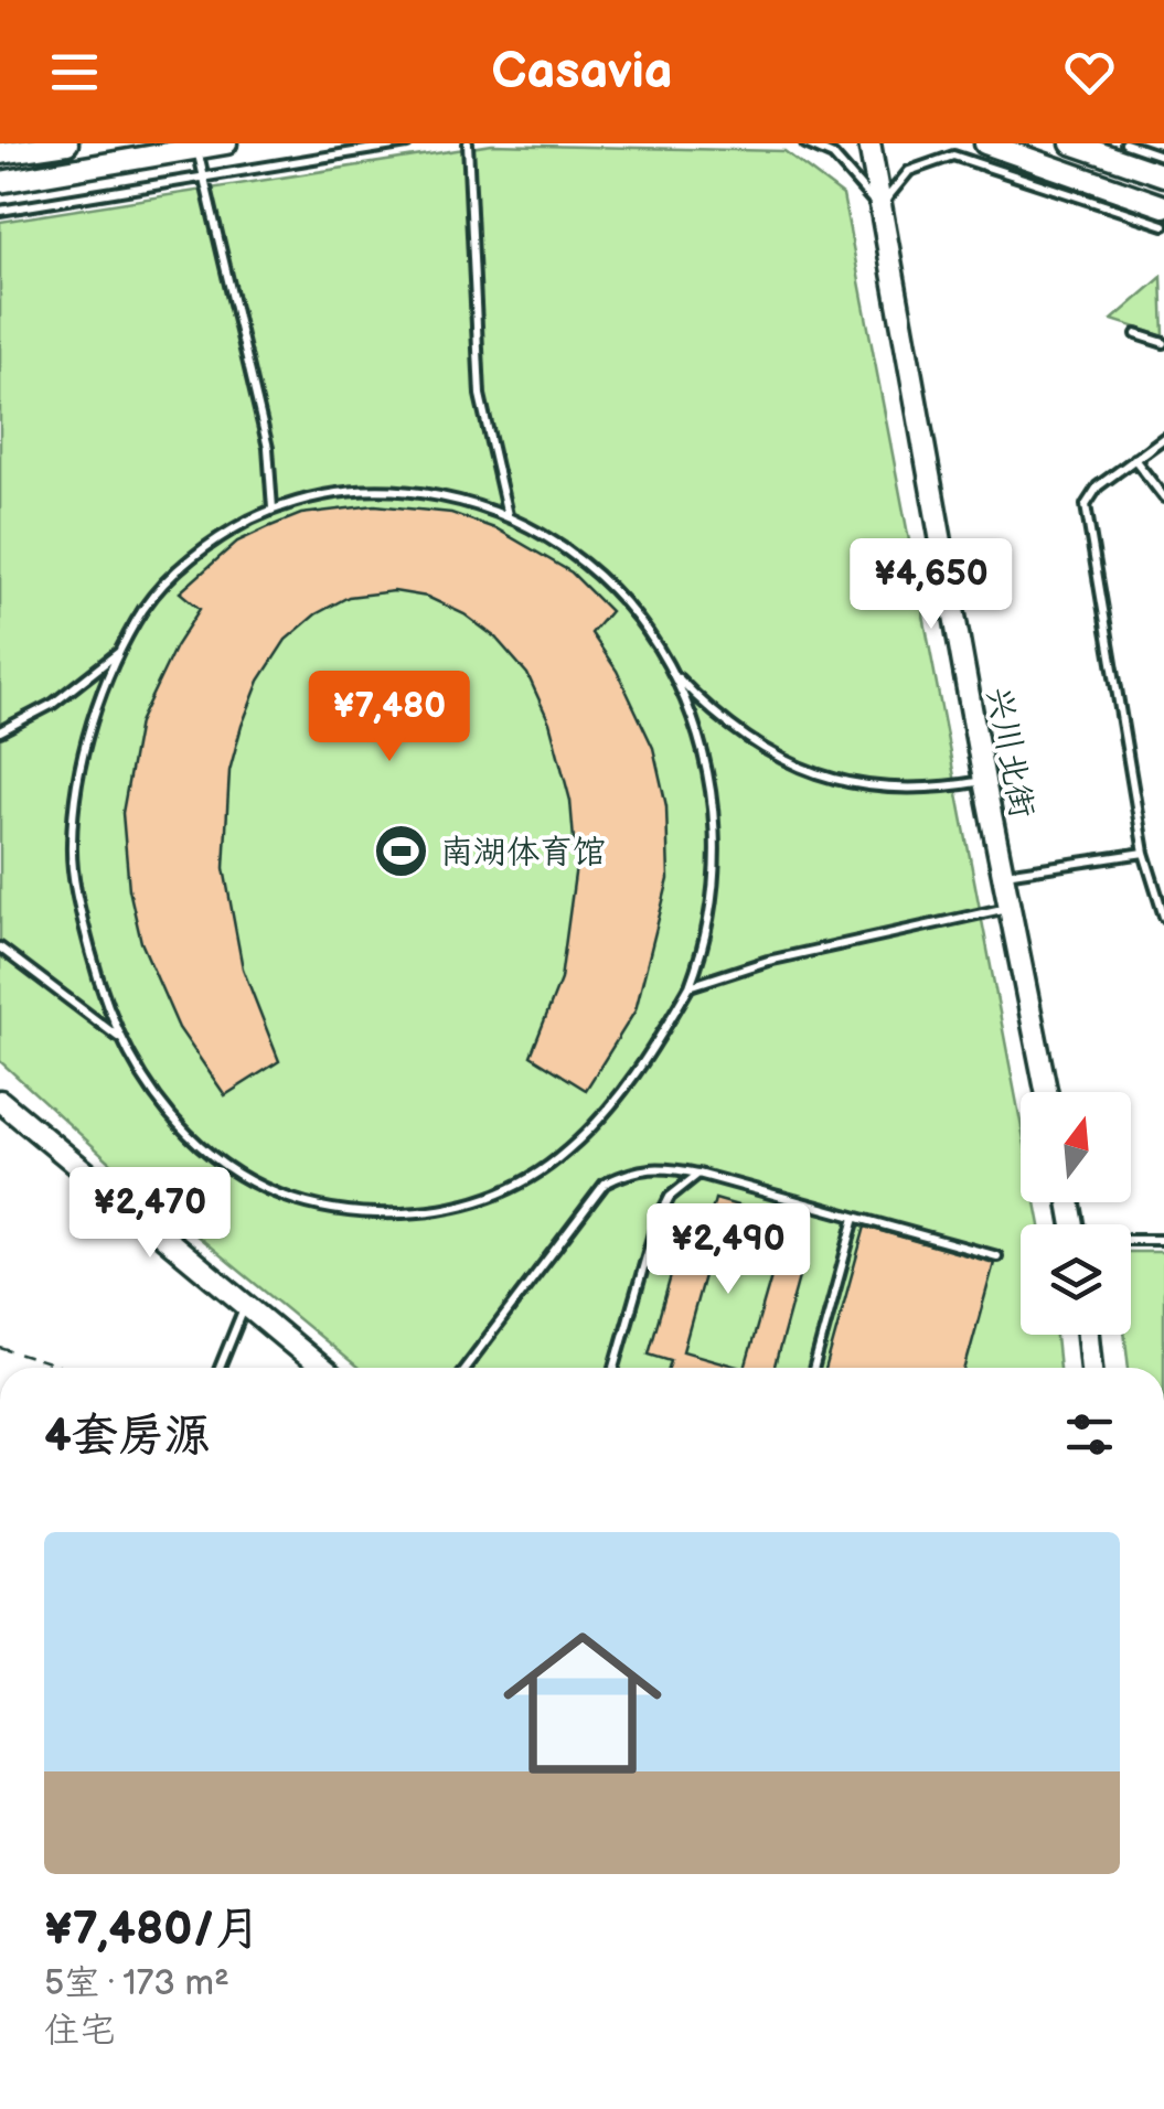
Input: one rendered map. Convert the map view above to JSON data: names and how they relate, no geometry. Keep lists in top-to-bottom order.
{
  "streets": {
    "street": ["兴川北街"]
  },
  "places": {
    "sports": ["南湖体育馆"]
  },
  "north": "top",
  "page": {
    "header": "Casavia",
    "price": [
      "¥4,650",
      "¥7,480",
      "¥2,470",
      "¥2,490"
    ],
    "heading": "4套房源",
    "list": [
      {
        "name": "¥7,480/月",
        "note": "5室 · 173 m² · 住宅"
      }
    ]
  }
}
